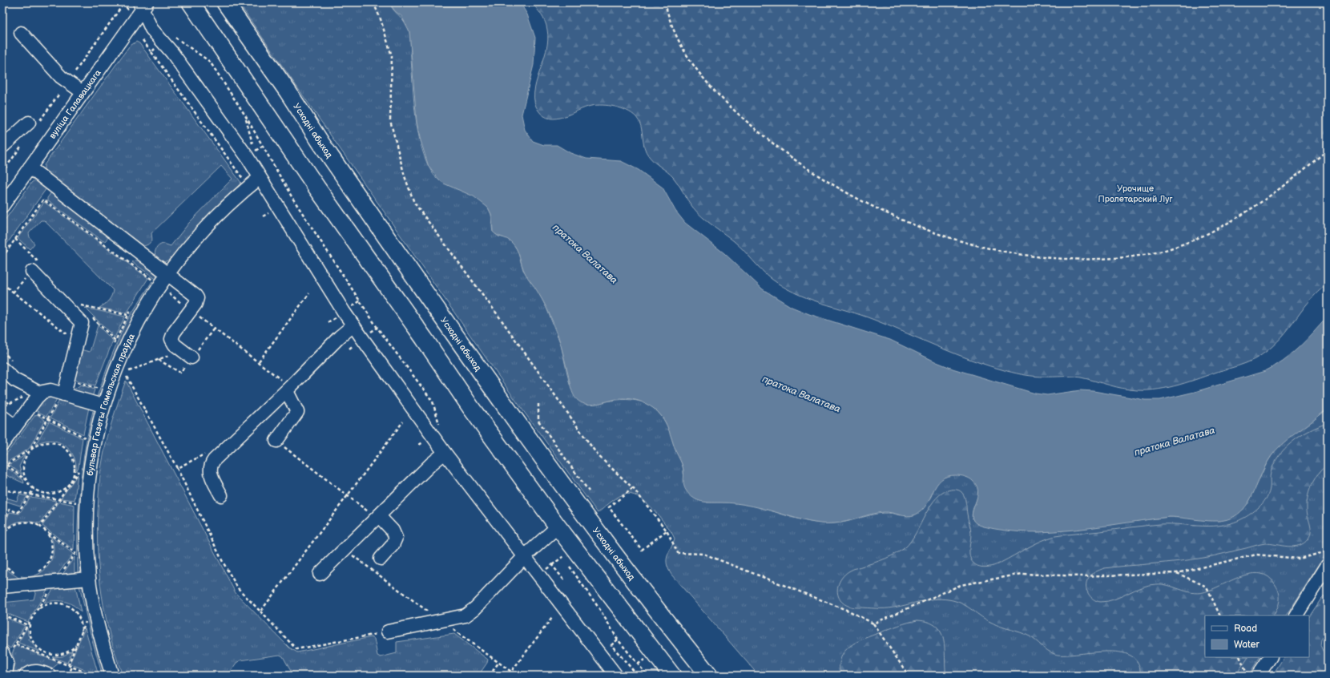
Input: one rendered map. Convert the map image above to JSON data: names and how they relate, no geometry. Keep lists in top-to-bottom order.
{
  "streets": {
    "main road": ["Усходні абыход"],
    "street": ["вуліца Галавацкага", "бульвар Газеты Гомельская праўда"]
  },
  "water": ["пратока Валатава"],
  "parks": ["Урочище Пролетарский Луг"],
  "legend": ["Road", "Water"]
}
